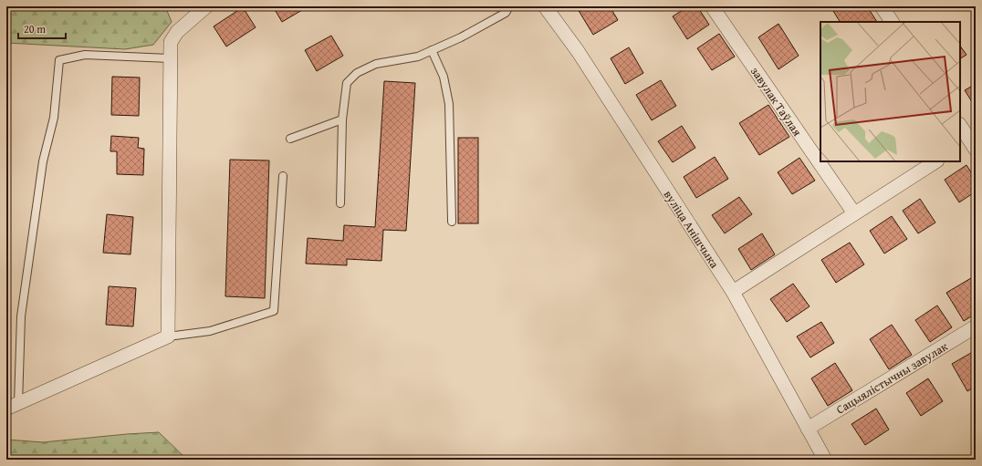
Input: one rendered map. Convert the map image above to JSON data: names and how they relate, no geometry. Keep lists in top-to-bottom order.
{
  "streets": {
    "street": ["завулак Таўлая", "вуліца Анішчыка", "Сацыялістычны завулак"]
  },
  "crossings": [
    ["вуліца Анішчыка", "Сацыялістычны завулак"]
  ],
  "scale_bar": "20 m"
}
